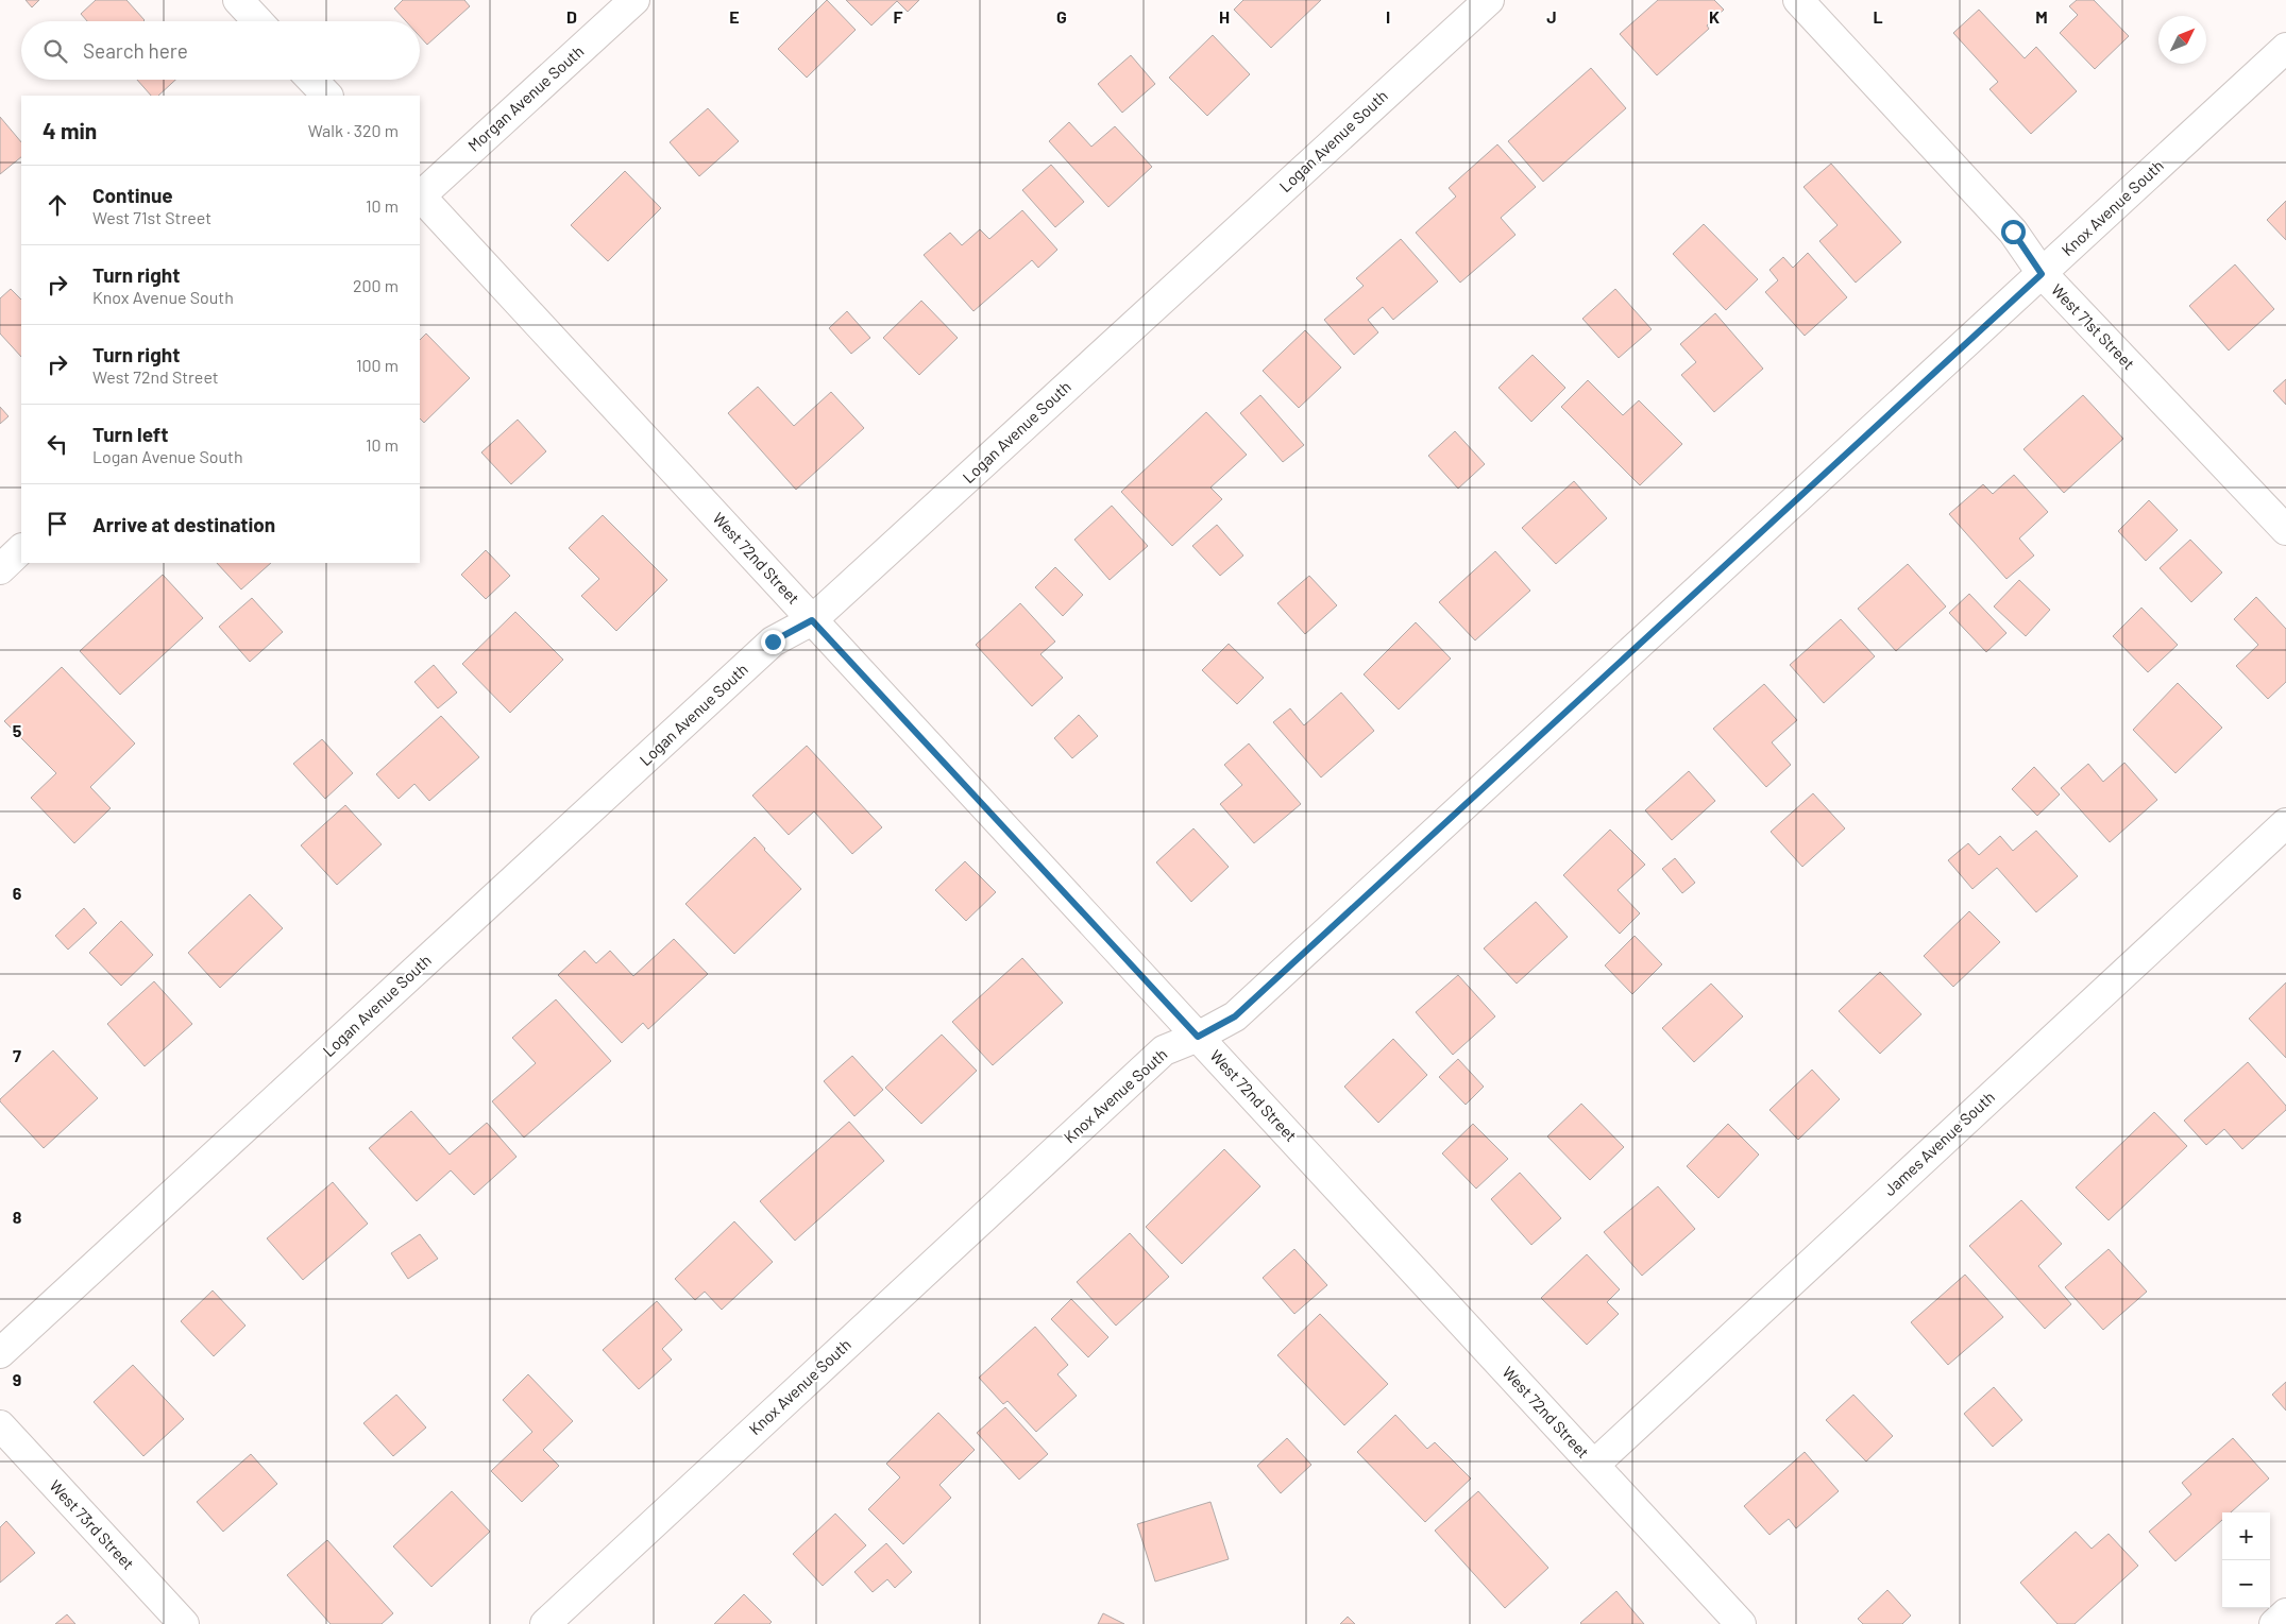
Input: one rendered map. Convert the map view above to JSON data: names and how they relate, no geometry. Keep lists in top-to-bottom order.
{
  "streets": {
    "street": [
      "Morgan Avenue South",
      "Logan Avenue South",
      "Knox Avenue South",
      "West 71st Street",
      "West 72nd Street",
      "James Avenue South",
      "West 73rd Street"
    ]
  },
  "crossings": [
    ["Logan Avenue South", "West 72nd Street"],
    ["Knox Avenue South", "West 71st Street"],
    ["Knox Avenue South", "West 72nd Street"],
    ["West 72nd Street", "James Avenue South"]
  ],
  "north": "top right",
  "page": {
    "search": "Search here",
    "heading": ["4 min", "Walk · 320 m"],
    "list": [
      ["Continue", "West 71st Street", "10 m"],
      ["Turn right", "Knox Avenue South", "200 m"],
      ["Turn right", "West 72nd Street", "100 m"],
      ["Turn left", "Logan Avenue South", "10 m"],
      "Arrive at destination"
    ],
    "map_buttons": ["+", "−"]
  },
  "grid": {
    "columns": [
      "D",
      "E",
      "F",
      "G",
      "H",
      "I",
      "J",
      "K",
      "L",
      "M"
    ],
    "rows": [
      "5",
      "6",
      "7",
      "8",
      "9"
    ]
  }
}
